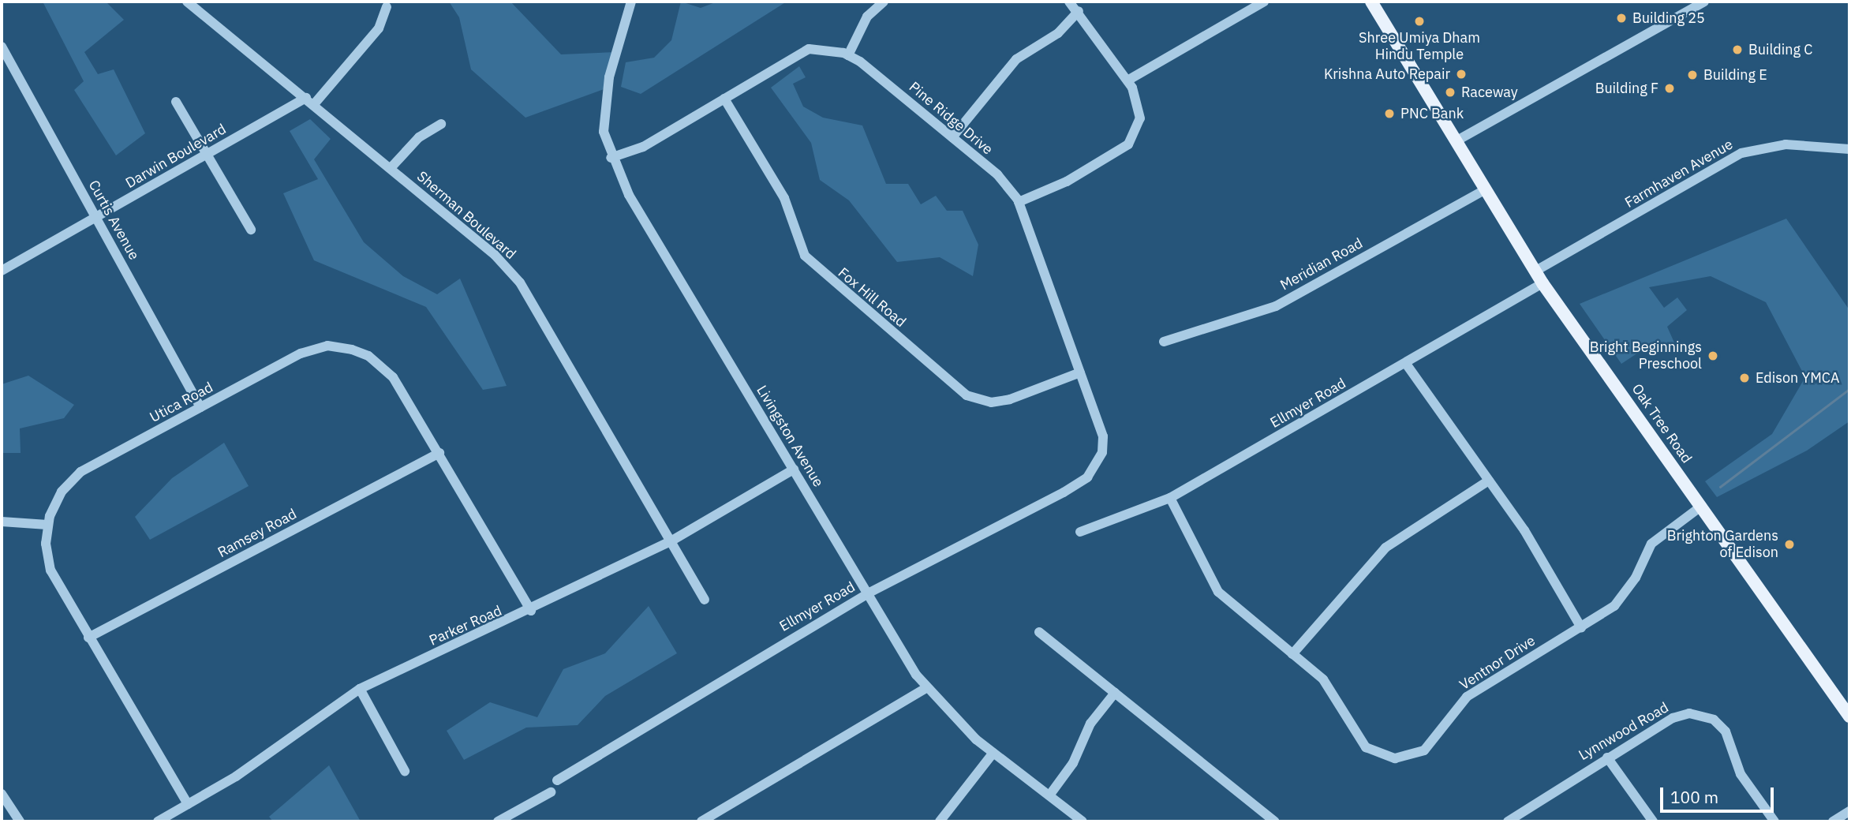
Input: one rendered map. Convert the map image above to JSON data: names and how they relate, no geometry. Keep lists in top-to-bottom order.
{
  "streets": {
    "main road": ["Oak Tree Road"],
    "street": [
      "Pine Ridge Drive",
      "Darwin Boulevard",
      "Farmhaven Avenue",
      "Sherman Boulevard",
      "Curtis Avenue",
      "Meridian Road",
      "Fox Hill Road",
      "Utica Road",
      "Ellmyer Road",
      "Livingston Avenue",
      "Ramsey Road",
      "Parker Road",
      "Ventnor Drive",
      "Lynnwood Road"
    ]
  },
  "crossings": [
    ["Pine Ridge Drive", "Fox Hill Road"],
    ["Pine Ridge Drive", "Ellmyer Road"],
    ["Pine Ridge Drive", "Livingston Avenue"],
    ["Darwin Boulevard", "Sherman Boulevard"],
    ["Darwin Boulevard", "Curtis Avenue"],
    ["Farmhaven Avenue", "Oak Tree Road"],
    ["Sherman Boulevard", "Parker Road"],
    ["Curtis Avenue", "Utica Road"],
    ["Meridian Road", "Oak Tree Road"],
    ["Utica Road", "Ramsey Road"],
    ["Utica Road", "Parker Road"],
    ["Ellmyer Road", "Oak Tree Road"],
    ["Ellmyer Road", "Livingston Avenue"],
    ["Ellmyer Road", "Ventnor Drive"],
    ["Oak Tree Road", "Ventnor Drive"],
    ["Livingston Avenue", "Parker Road"]
  ],
  "places": [
    "Building 25",
    "Shree Umiya Dham Hindu Temple",
    "Building C",
    "Krishna Auto Repair",
    "Building E",
    "Building F",
    "Raceway",
    "PNC Bank",
    "Bright Beginnings Preschool",
    "Edison YMCA",
    "Brighton Gardens of Edison"
  ],
  "scale_bar": "100 m"
}
